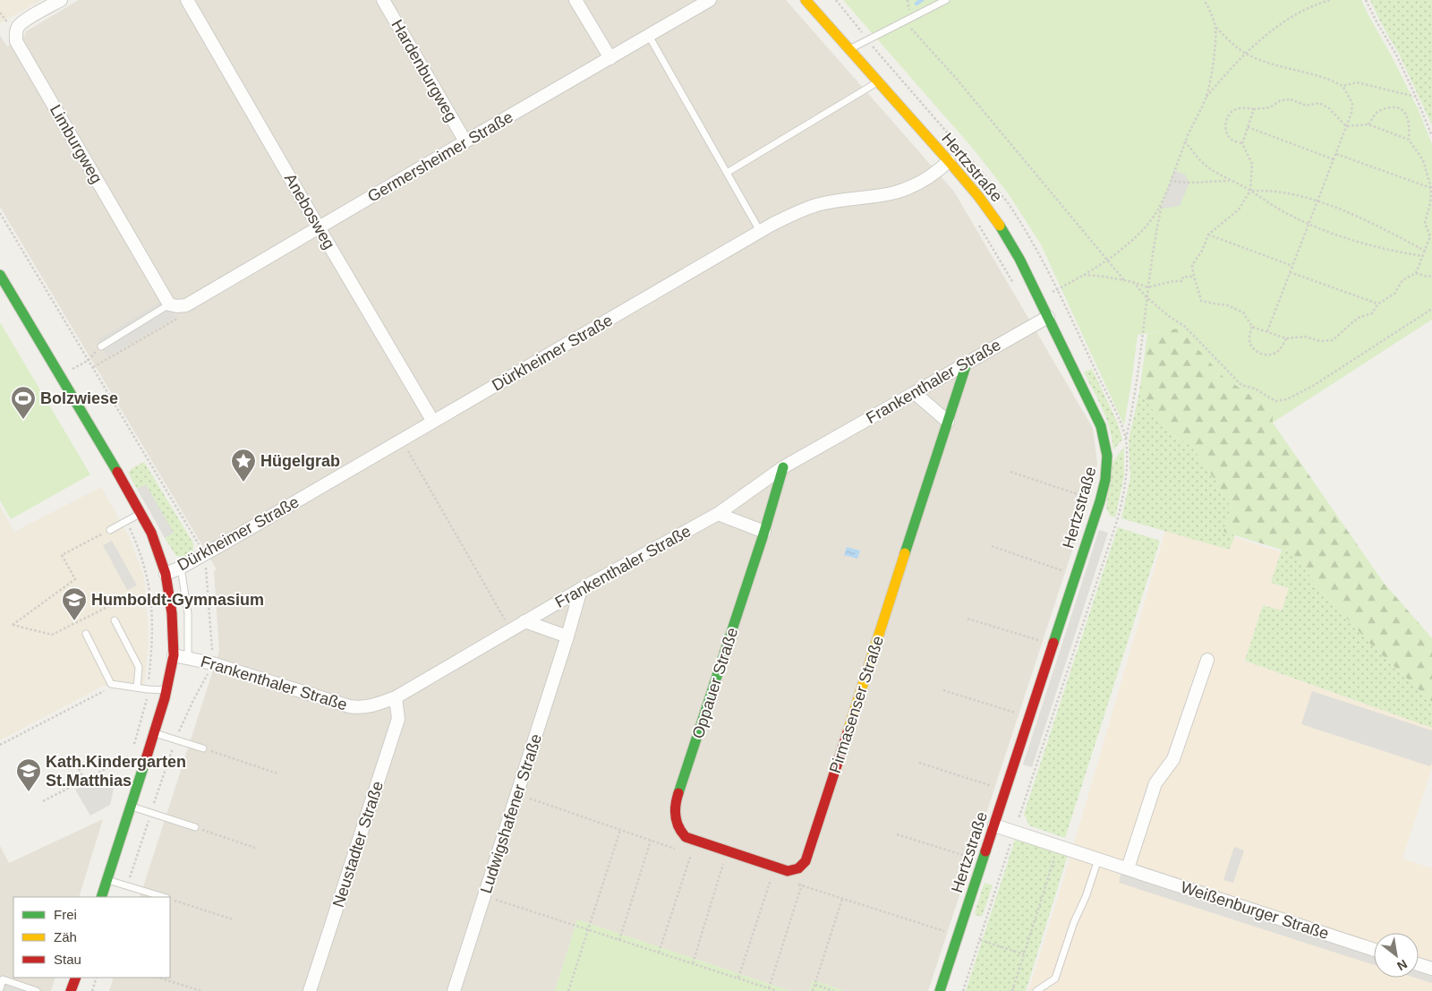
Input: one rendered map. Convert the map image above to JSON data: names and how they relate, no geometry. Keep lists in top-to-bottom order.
{
  "streets": {
    "street": [
      "Hardenburgweg",
      "Limburgweg",
      "Germersheimer Straße",
      "Hertzstraße",
      "Anebosweg",
      "Dürkheimer Straße",
      "Frankenthaler Straße",
      "Oppauer Straße",
      "Pirmasenser Straße",
      "Ludwigshafener Straße",
      "Neustadter Straße",
      "Weißenburger Straße"
    ]
  },
  "crossings": [
    ["Hardenburgweg", "Germersheimer Straße"],
    ["Germersheimer Straße", "Anebosweg"],
    ["Hertzstraße", "Dürkheimer Straße"],
    ["Hertzstraße", "Frankenthaler Straße"],
    ["Hertzstraße", "Weißenburger Straße"],
    ["Anebosweg", "Dürkheimer Straße"],
    ["Frankenthaler Straße", "Oppauer Straße"],
    ["Frankenthaler Straße", "Pirmasenser Straße"],
    ["Frankenthaler Straße", "Ludwigshafener Straße"],
    ["Frankenthaler Straße", "Neustadter Straße"],
    ["Oppauer Straße", "Pirmasenser Straße"]
  ],
  "places": {
    "sports": ["Bolzwiese"],
    "place": ["Hügelgrab"],
    "school or university": ["Humboldt-Gymnasium", "Kath.Kindergarten St.Matthias"]
  },
  "legend": ["Frei", "Zäh", "Stau"],
  "north": "bottom right"
}
